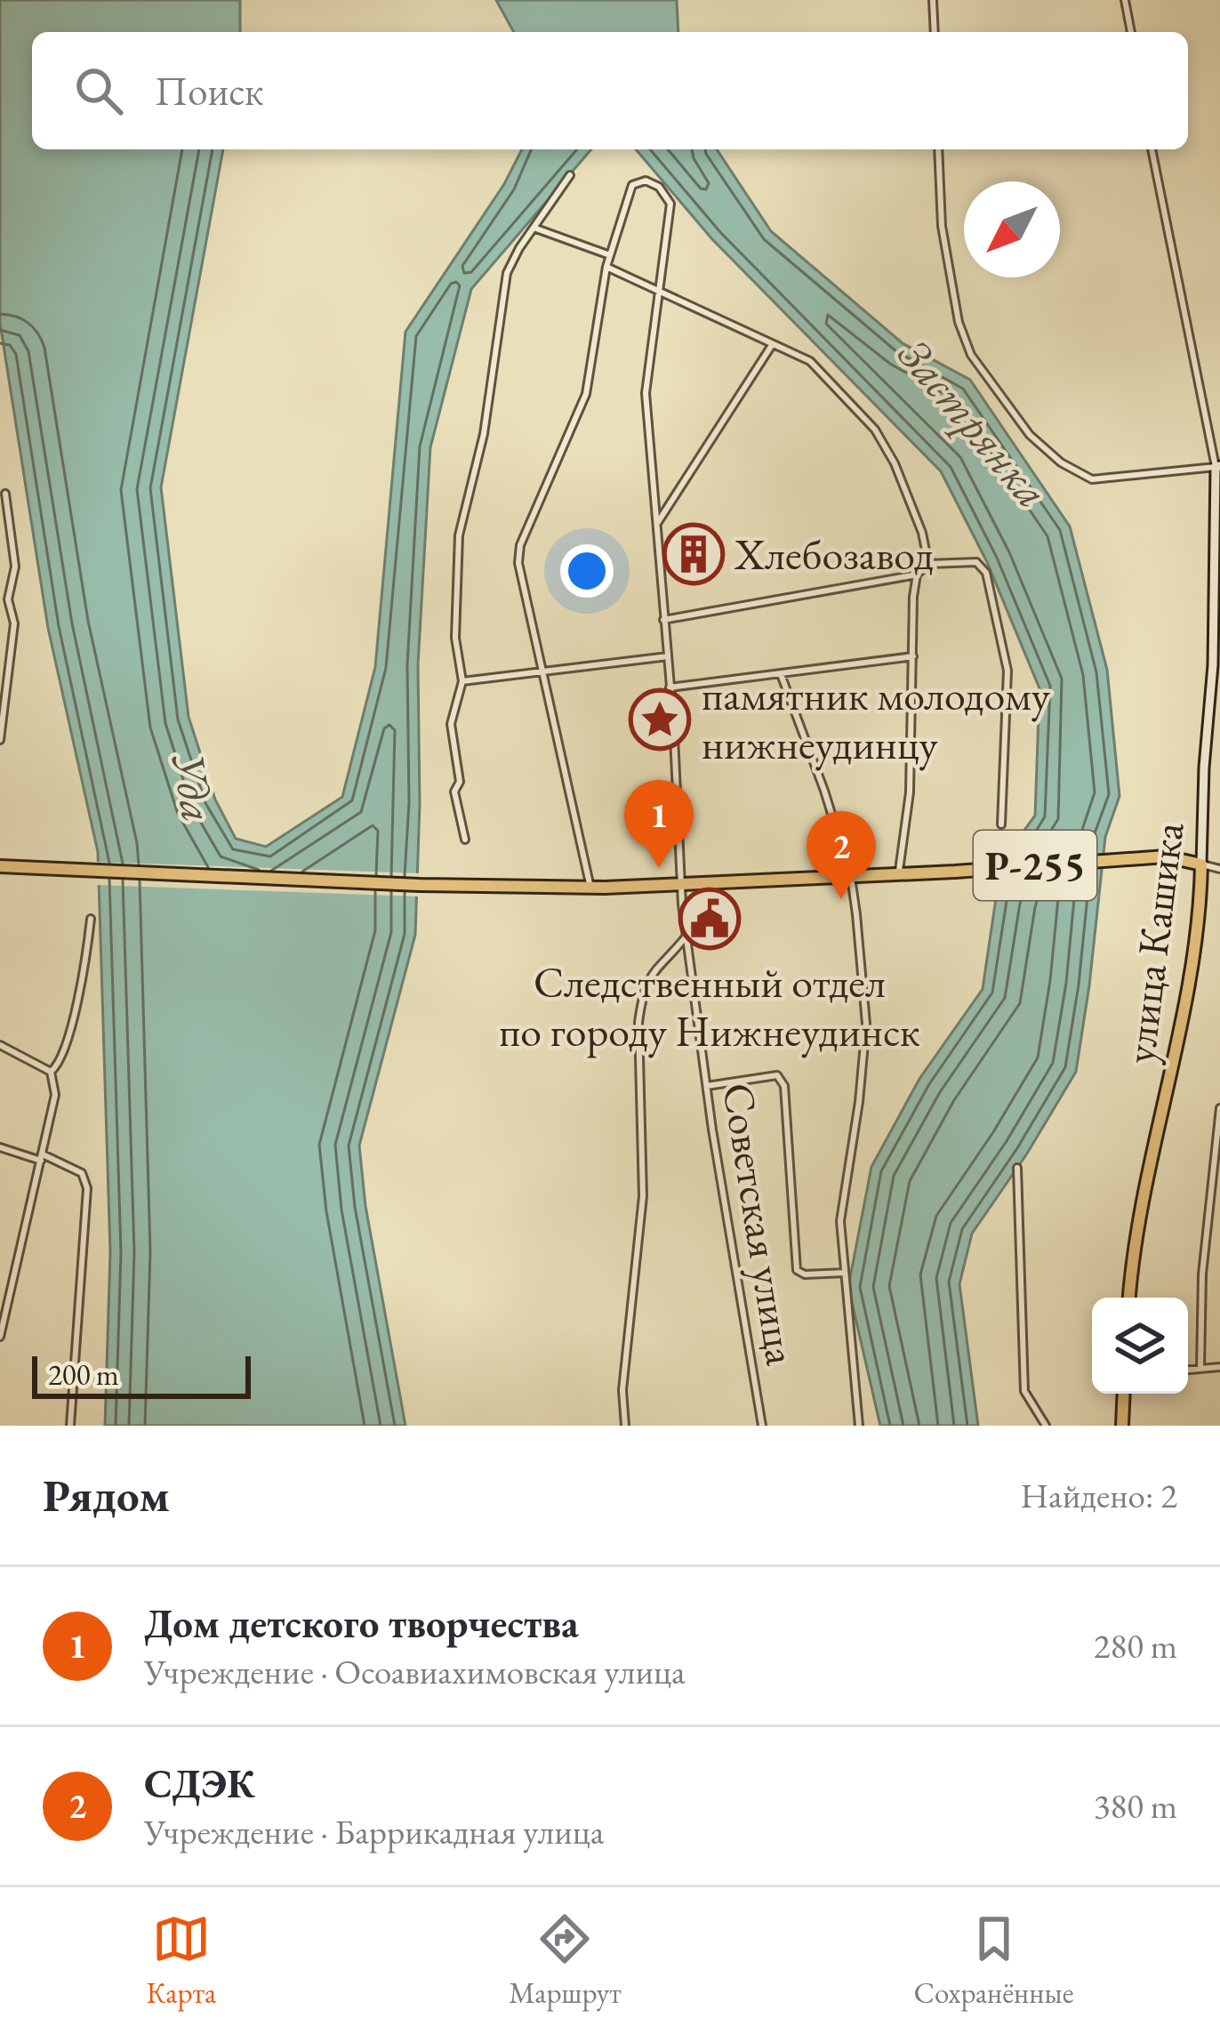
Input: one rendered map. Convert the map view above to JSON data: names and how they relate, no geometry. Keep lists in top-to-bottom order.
{
  "streets": {
    "highway": ["Р-255", "улица Кашика"],
    "street": ["Советская улица"]
  },
  "crossings": [
    ["Р-255", "улица Кашика"],
    ["Р-255", "Советская улица"]
  ],
  "water": ["Застрянка", "Уда"],
  "places": {
    "building": ["Хлебозавод"],
    "place": ["памятник молодому нижнеудинцу"],
    "public building": ["Следственный отдел по городу Нижнеудинск"]
  },
  "scale_bar": "200 m",
  "north": "bottom left",
  "page": {
    "search": "Поиск",
    "pins": ["1", "2"],
    "scale": "200 m",
    "heading": ["Рядом", "Найдено: 2"],
    "list": [
      {
        "mark": "1",
        "name": "Дом детского творчества",
        "note": "Учреждение · Осоавиахимовская улица",
        "value": "280 m"
      },
      {
        "mark": "2",
        "name": "СДЭК",
        "note": "Учреждение · Баррикадная улица",
        "value": "380 m"
      }
    ],
    "nav": ["Карта", "Маршрут", "Сохранённые"]
  }
}
